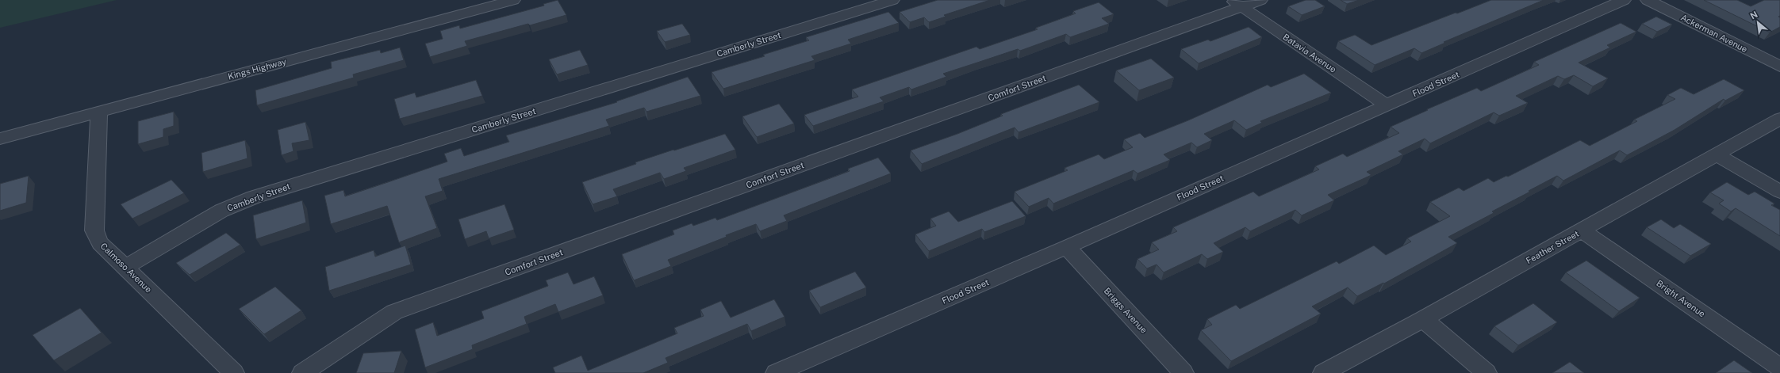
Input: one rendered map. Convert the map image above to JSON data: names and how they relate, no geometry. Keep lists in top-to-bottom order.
{
  "streets": {
    "street": [
      "Ackerman Avenue",
      "Camberly Street",
      "Batavia Avenue",
      "Kings Highway",
      "Flood Street",
      "Comfort Street",
      "Feather Street",
      "Calmoso Avenue",
      "Bright Avenue",
      "Briggs Avenue"
    ]
  },
  "crossings": [
    ["Camberly Street", "Calmoso Avenue"],
    ["Batavia Avenue", "Flood Street"],
    ["Batavia Avenue", "Comfort Street"],
    ["Kings Highway", "Calmoso Avenue"],
    ["Flood Street", "Briggs Avenue"],
    ["Feather Street", "Bright Avenue"]
  ],
  "north": "top left"
}
